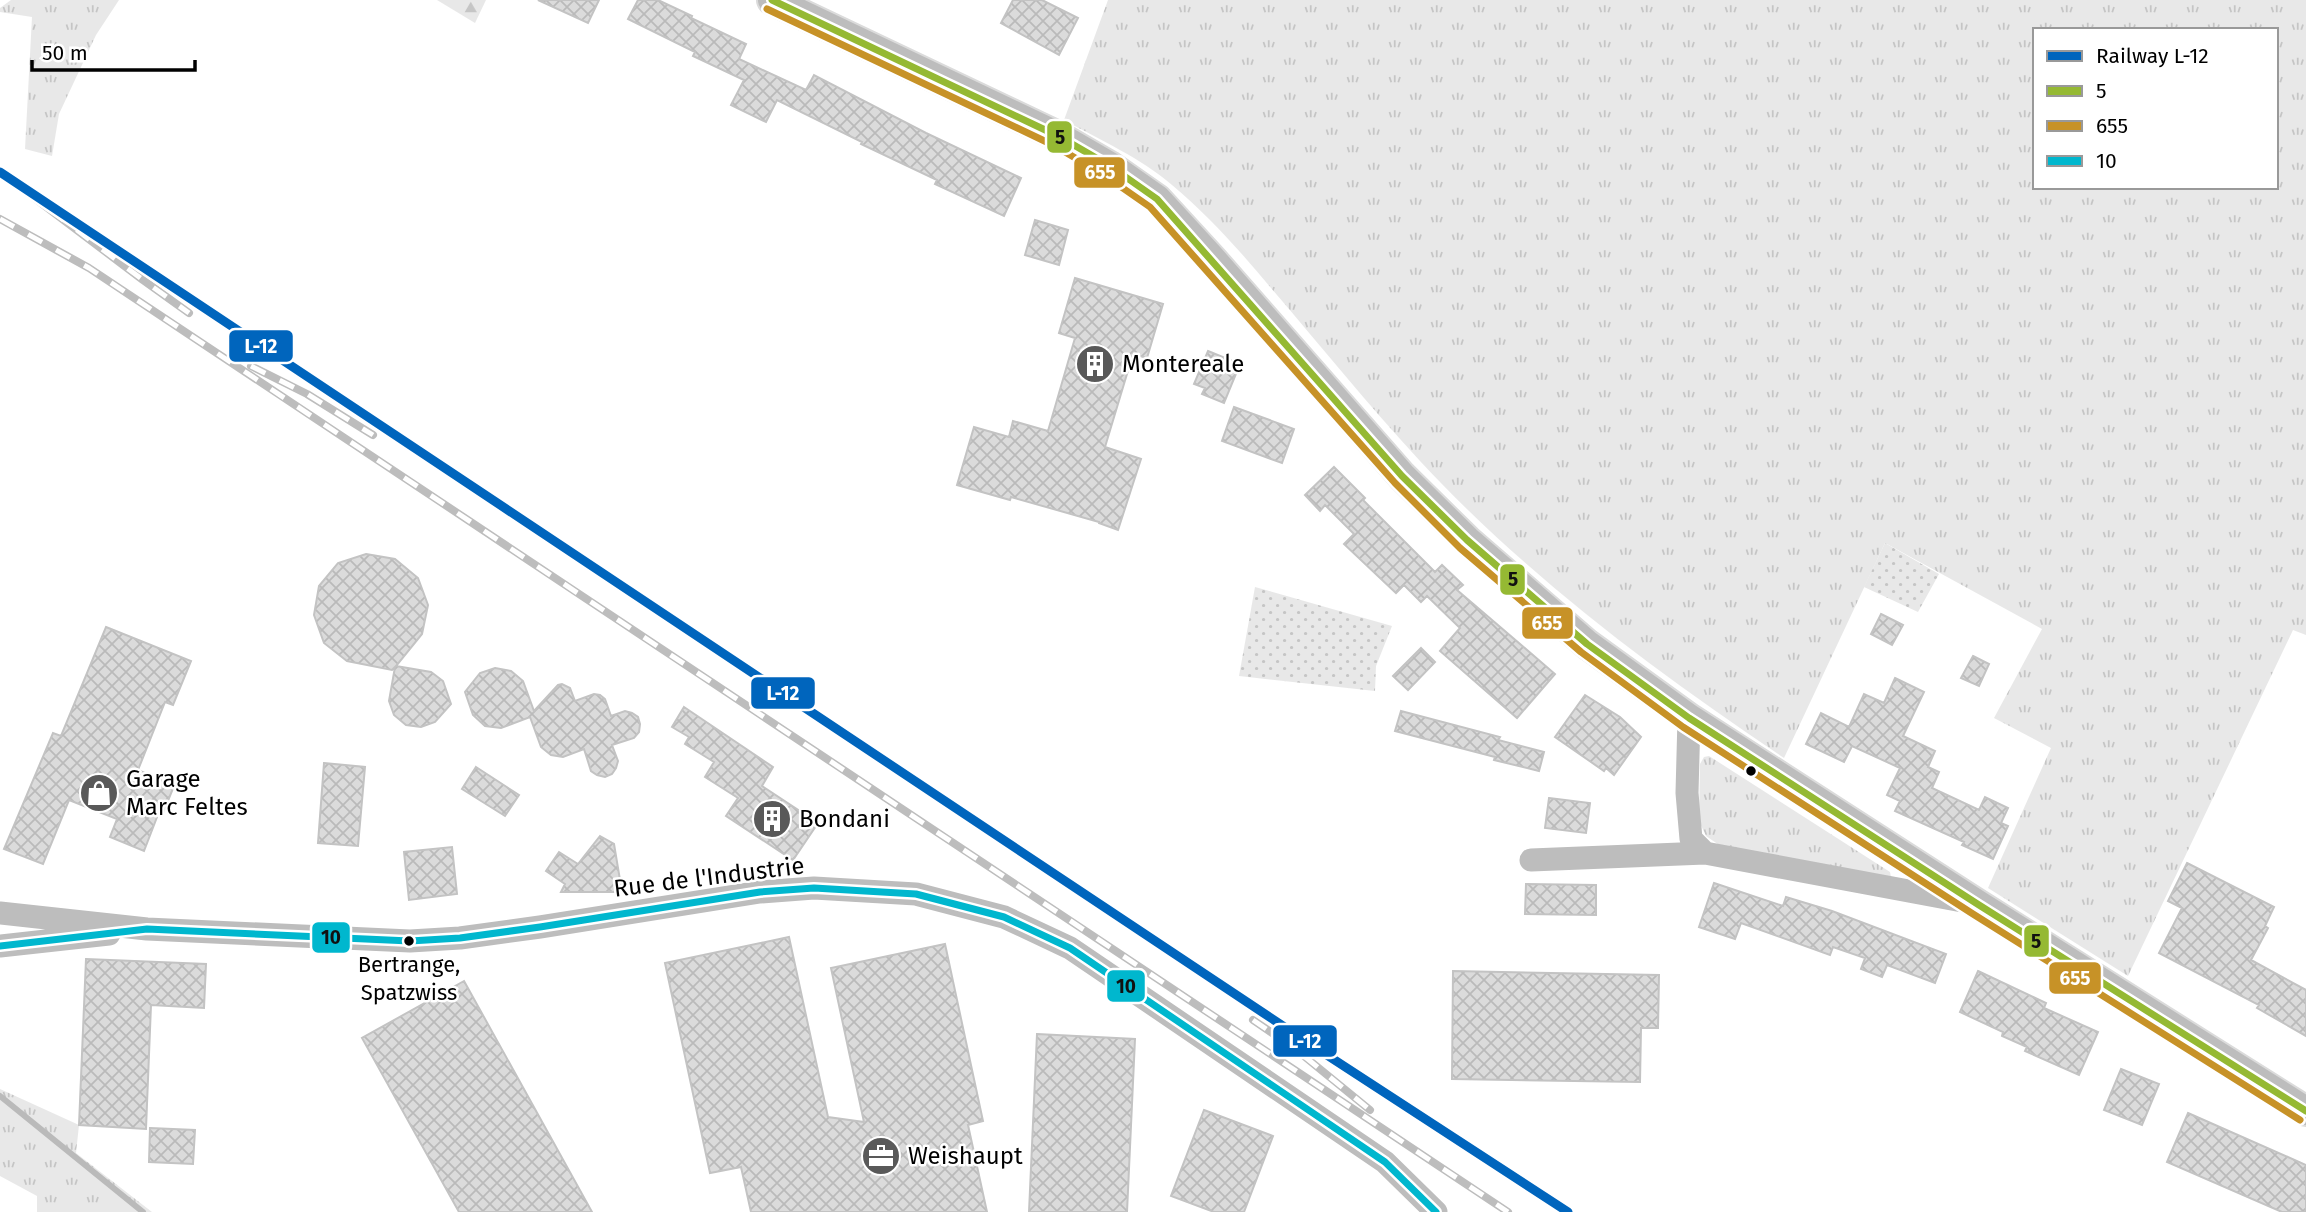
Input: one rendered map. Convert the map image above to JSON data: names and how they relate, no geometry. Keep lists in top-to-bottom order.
{
  "streets": {
    "street": ["Rue de l'Industrie"]
  },
  "places": {
    "building": ["Montereale", "Bondani"],
    "shop": ["Garage Marc Feltes"],
    "other": ["Bertrange, Spatzwiss"],
    "office": ["Weishaupt"]
  },
  "lines": [
    "transit line 5",
    "transit line 655",
    "rail line L-12",
    "transit line 10"
  ],
  "legend": [
    "Railway L-12",
    "5",
    "655",
    "10"
  ],
  "scale_bar": "50 m"
}
